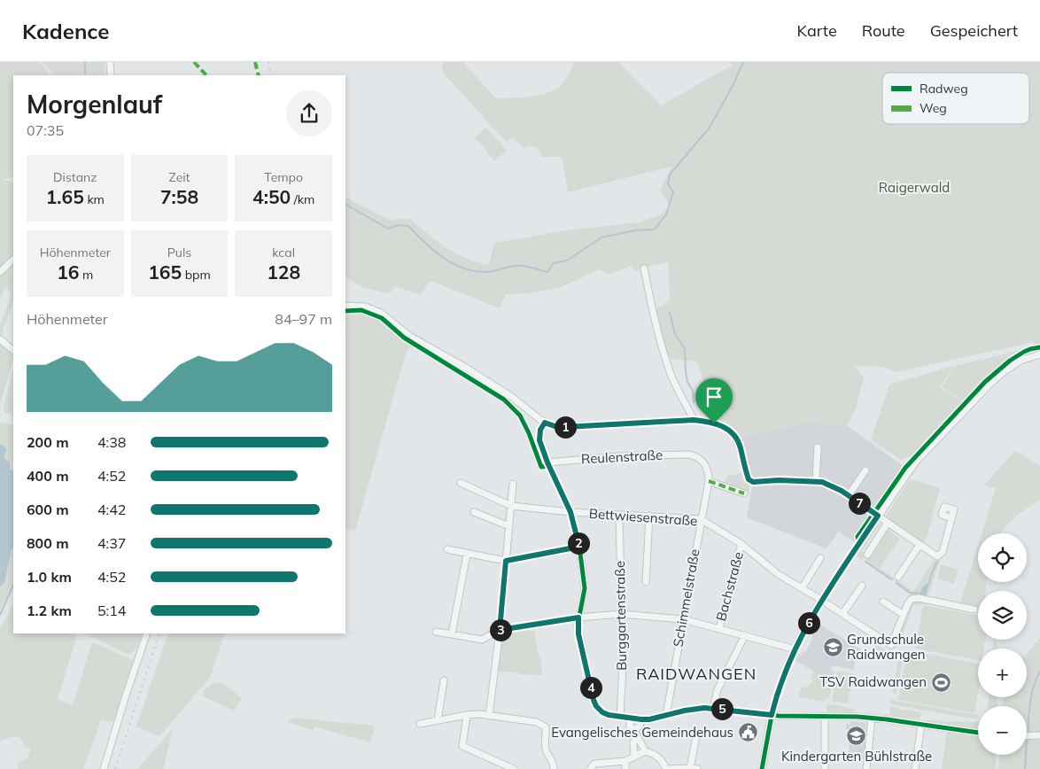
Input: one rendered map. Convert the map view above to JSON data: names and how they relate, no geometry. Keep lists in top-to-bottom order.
{
  "streets": {
    "street": [
      "Reulenstraße",
      "Bettwiesenstraße",
      "Bachstraße",
      "Schimmelstraße",
      "Burggartenstraße"
    ]
  },
  "crossings": [
    ["Reulenstraße", "Schimmelstraße"],
    ["Bettwiesenstraße", "Bachstraße"],
    ["Bettwiesenstraße", "Schimmelstraße"],
    ["Bettwiesenstraße", "Burggartenstraße"]
  ],
  "districts": ["RAIDWANGEN"],
  "parks": ["Raigerwald"],
  "places": {
    "school or university": ["Grundschule Raidwangen", "Kindergarten Bühlstraße"],
    "sports": ["TSV Raidwangen"],
    "public building": ["Evangelisches Gemeindehaus"]
  },
  "legend": ["Radweg", "Weg"],
  "page": {
    "header": "Kadence",
    "nav": ["Karte", "Route", "Gespeichert"],
    "heading": ["Morgenlauf", "07:35"],
    "stats": [
      ["Distanz", "1.65 km"],
      ["Zeit", "7:58"],
      ["Tempo", "4:50 /km"],
      ["Höhenmeter", "16 m"],
      ["Puls", "165 bpm"],
      ["kcal", "128"]
    ],
    "chart": ["Höhenmeter", "84–97 m"],
    "pins": [
      "1",
      "7",
      "2",
      "6",
      "3",
      "4",
      "5"
    ],
    "list": [
      {
        "name": "200 m",
        "note": "4:38"
      },
      {
        "name": "400 m",
        "note": "4:52"
      },
      {
        "name": "600 m",
        "note": "4:42"
      },
      {
        "name": "800 m",
        "note": "4:37"
      },
      {
        "name": "1.0 km",
        "note": "4:52"
      },
      {
        "name": "1.2 km",
        "note": "5:14"
      }
    ],
    "map_buttons": ["+", "−"]
  }
}
